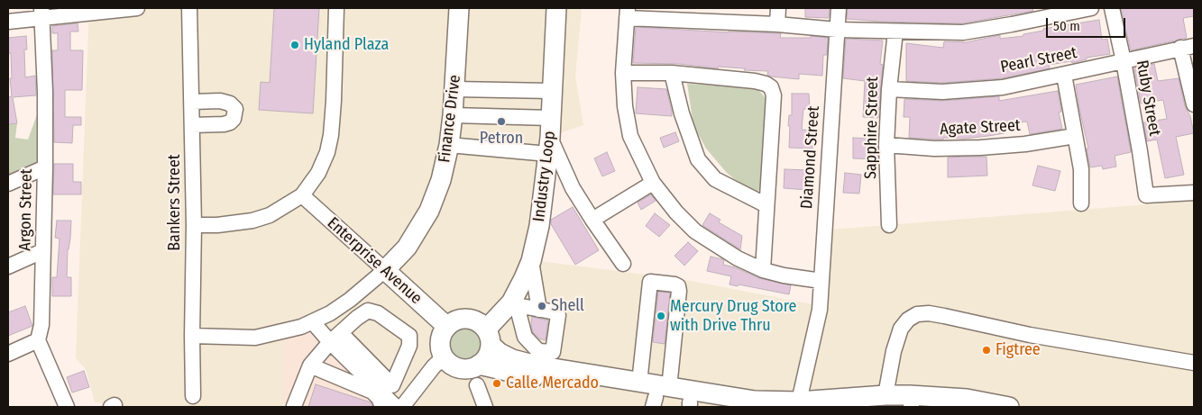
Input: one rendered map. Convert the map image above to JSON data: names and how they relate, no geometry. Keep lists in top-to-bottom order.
{
  "streets": {
    "main road": ["Finance Drive", "Industry Loop", "Enterprise Avenue"],
    "street": [
      "Pearl Street",
      "Ruby Street",
      "Sapphire Street",
      "Agate Street",
      "Diamond Street",
      "Bankers Street",
      "Argon Street"
    ]
  },
  "crossings": [
    ["Pearl Street", "Ruby Street"],
    ["Pearl Street", "Sapphire Street"],
    ["Finance Drive", "Bankers Street"],
    ["Finance Drive", "Enterprise Avenue"],
    ["Sapphire Street", "Agate Street"],
    ["Industry Loop", "Enterprise Avenue"]
  ],
  "places": [
    "Hyland Plaza",
    "Petron",
    "Shell",
    "Mercury Drug Store with Drive Thru",
    "Figtree",
    "Calle Mercado"
  ],
  "scale_bar": "50 m"
}
